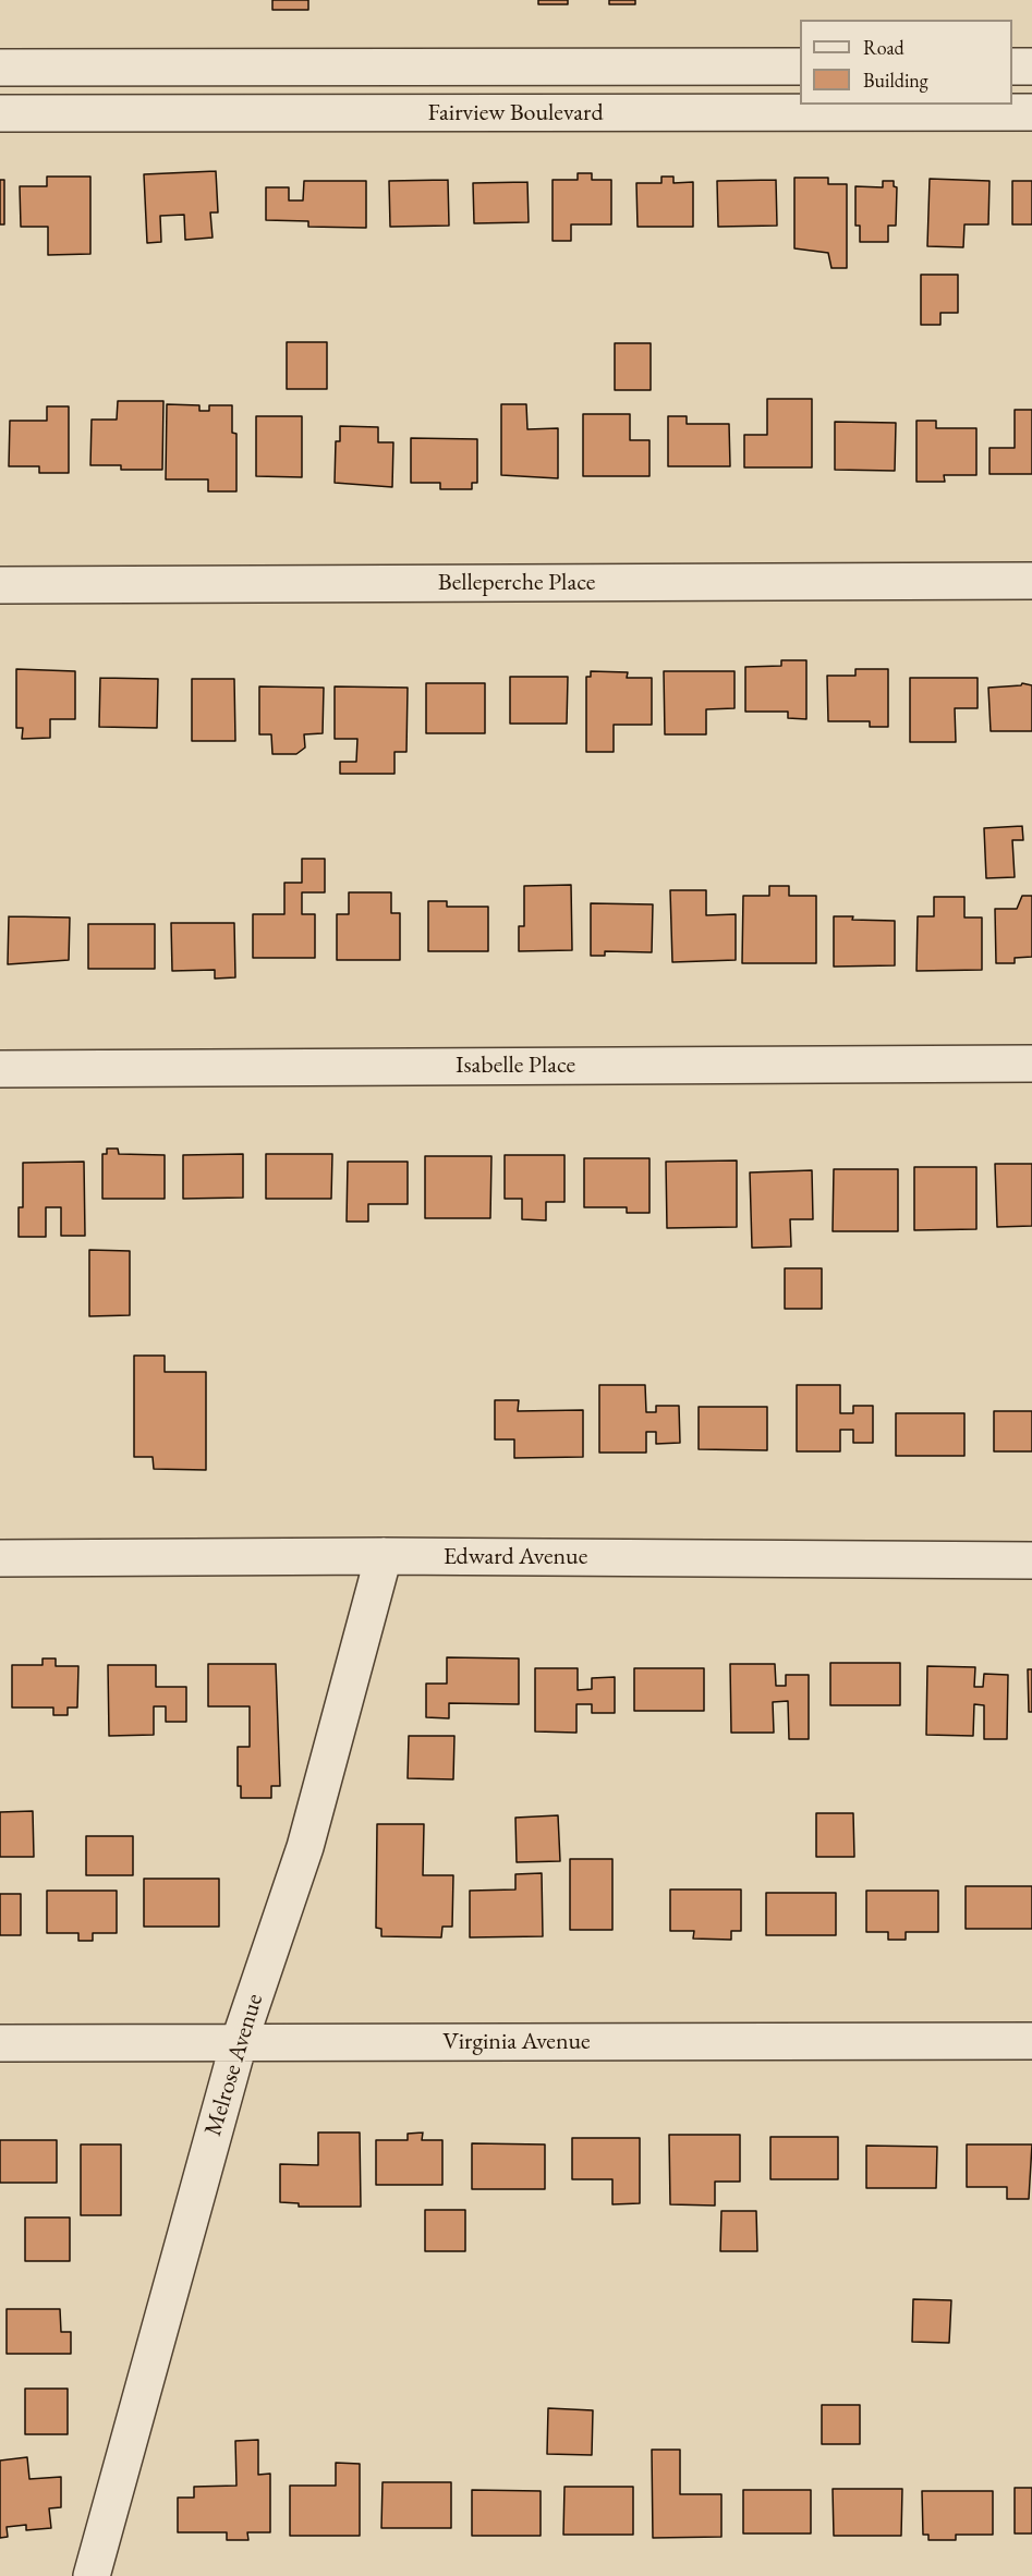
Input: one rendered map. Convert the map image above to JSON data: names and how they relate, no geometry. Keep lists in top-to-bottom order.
{
  "streets": {
    "street": [
      "Fairview Boulevard",
      "Belleperche Place",
      "Isabelle Place",
      "Edward Avenue",
      "Virginia Avenue",
      "Melrose Avenue"
    ]
  },
  "crossings": [
    ["Edward Avenue", "Melrose Avenue"],
    ["Virginia Avenue", "Melrose Avenue"]
  ],
  "legend": ["Road", "Building"]
}
